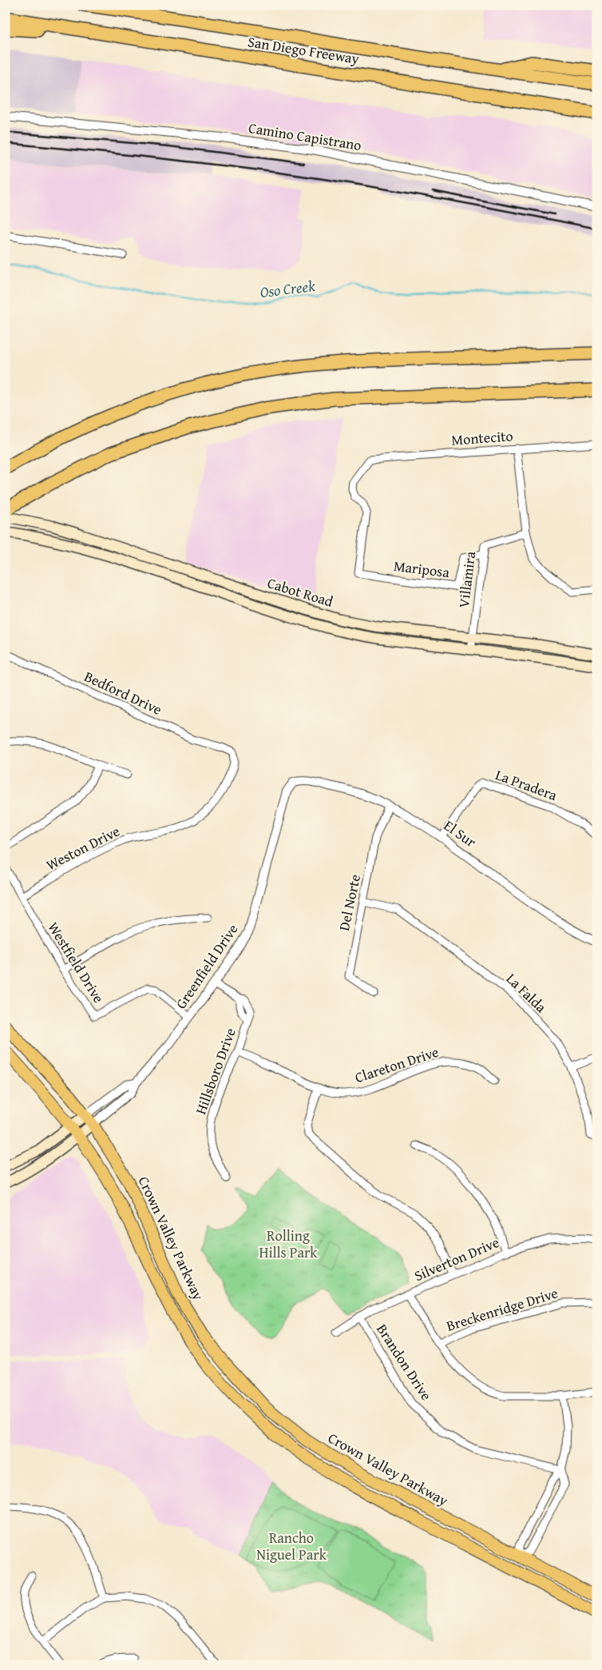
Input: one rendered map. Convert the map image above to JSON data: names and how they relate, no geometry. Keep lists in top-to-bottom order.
{
  "streets": {
    "highway": ["San Diego Freeway"],
    "main road": ["Cabot Road", "Greenfield Drive", "Crown Valley Parkway"],
    "street": [
      "Camino Capistrano",
      "Montecito",
      "Mariposa",
      "Villamira",
      "Bedford Drive",
      "La Pradera",
      "El Sur",
      "Weston Drive",
      "Del Norte",
      "Westfield Drive",
      "La Falda",
      "Clareton Drive",
      "Hillsboro Drive",
      "Silverton Drive",
      "Breckenridge Drive",
      "Brandon Drive"
    ]
  },
  "crossings": [
    ["Montecito", "Mariposa"],
    ["Mariposa", "Villamira"],
    ["Villamira", "Cabot Road"],
    ["Bedford Drive", "Weston Drive"],
    ["La Pradera", "El Sur"],
    ["El Sur", "Del Norte"],
    ["El Sur", "Greenfield Drive"],
    ["Weston Drive", "Westfield Drive"],
    ["Del Norte", "La Falda"],
    ["Westfield Drive", "Greenfield Drive"],
    ["Greenfield Drive", "Hillsboro Drive"],
    ["Greenfield Drive", "Crown Valley Parkway"],
    ["Clareton Drive", "Hillsboro Drive"],
    ["Silverton Drive", "Brandon Drive"]
  ],
  "water": ["Oso Creek"],
  "parks": ["Rolling Hills Park", "Rancho Niguel Park"]
}
